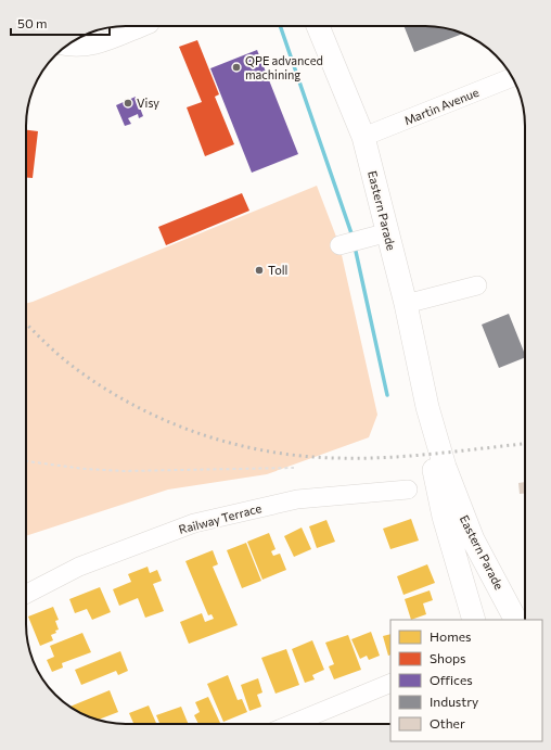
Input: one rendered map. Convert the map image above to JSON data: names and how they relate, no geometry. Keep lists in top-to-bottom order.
{
  "streets": {
    "main road": ["Eastern Parade"],
    "street": ["Martin Avenue", "Railway Terrace"]
  },
  "crossings": [
    ["Martin Avenue", "Eastern Parade"]
  ],
  "places": ["QPE advanced machining", "Visy", "Toll"],
  "legend": [
    "Homes",
    "Shops",
    "Offices",
    "Industry",
    "Other"
  ],
  "scale_bar": "50 m"
}
